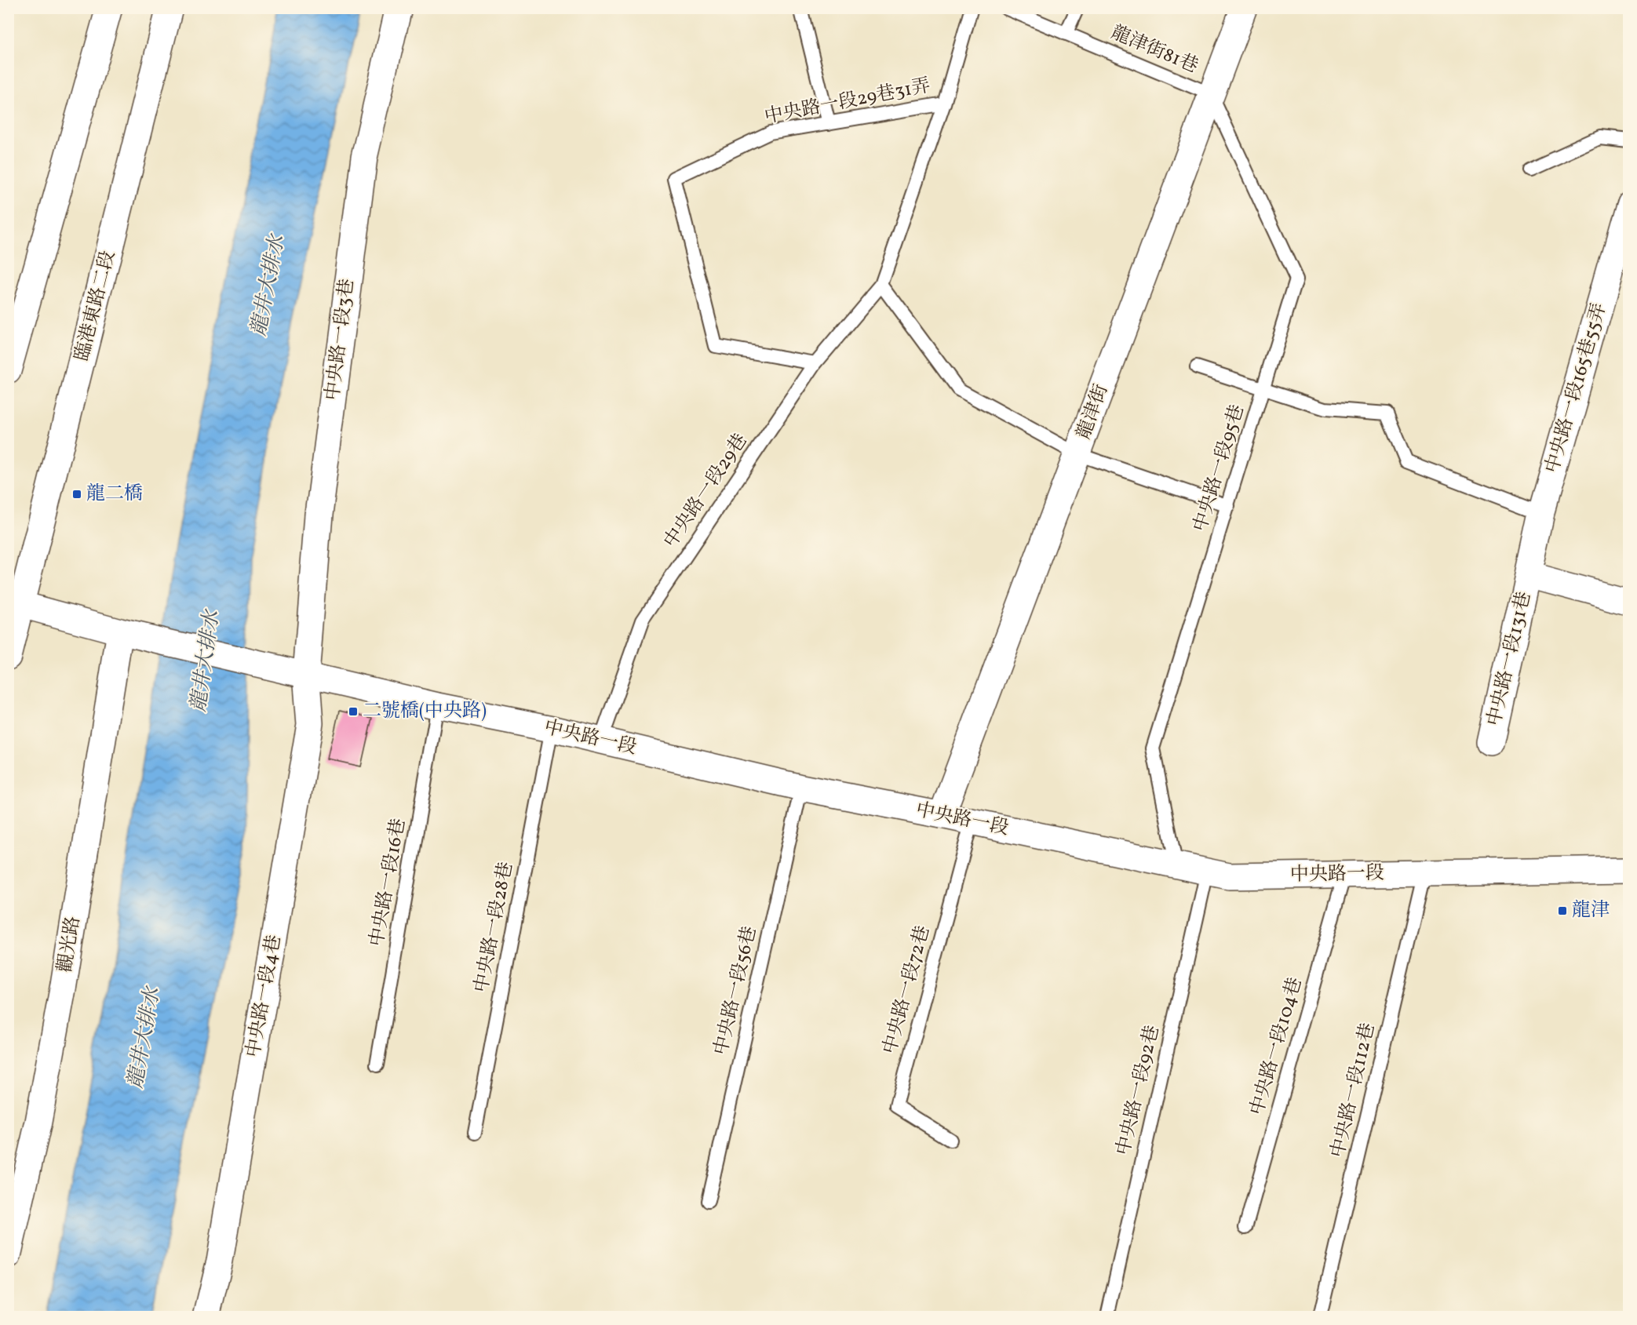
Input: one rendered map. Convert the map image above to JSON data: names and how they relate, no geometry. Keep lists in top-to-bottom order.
{
  "streets": {
    "street": [
      "臨港東路二段",
      "中央路一段3巷",
      "中央路一段165巷55弄",
      "龍津街",
      "中央路一段131巷",
      "中央路一段",
      "觀光路",
      "中央路一段4巷"
    ],
    "lane": [
      "龍津街81巷",
      "中央路一段29巷31弄",
      "中央路一段95巷",
      "中央路一段29巷",
      "中央路一段16巷",
      "中央路一段28巷",
      "中央路一段72巷",
      "中央路一段56巷",
      "中央路一段104巷",
      "中央路一段92巷",
      "中央路一段112巷"
    ]
  },
  "crossings": [
    ["龍津街81巷", "龍津街"],
    ["龍津街81巷", "中央路一段95巷"],
    ["中央路一段29巷31弄", "中央路一段29巷"],
    ["中央路一段3巷", "中央路一段"],
    ["中央路一段3巷", "中央路一段4巷"],
    ["中央路一段165巷55弄", "中央路一段131巷"],
    ["龍津街", "中央路一段95巷"],
    ["龍津街", "中央路一段"],
    ["中央路一段95巷", "中央路一段"],
    ["中央路一段29巷", "中央路一段"],
    ["中央路一段", "中央路一段16巷"],
    ["中央路一段", "中央路一段28巷"],
    ["中央路一段", "觀光路"],
    ["中央路一段", "中央路一段72巷"],
    ["中央路一段", "中央路一段56巷"],
    ["中央路一段", "中央路一段4巷"],
    ["中央路一段", "中央路一段104巷"],
    ["中央路一段", "中央路一段92巷"],
    ["中央路一段", "中央路一段112巷"]
  ],
  "water": ["龍井大排水"],
  "places": {
    "transit": ["龍二橋", "二號橋(中央路)", "龍津"]
  }
}
